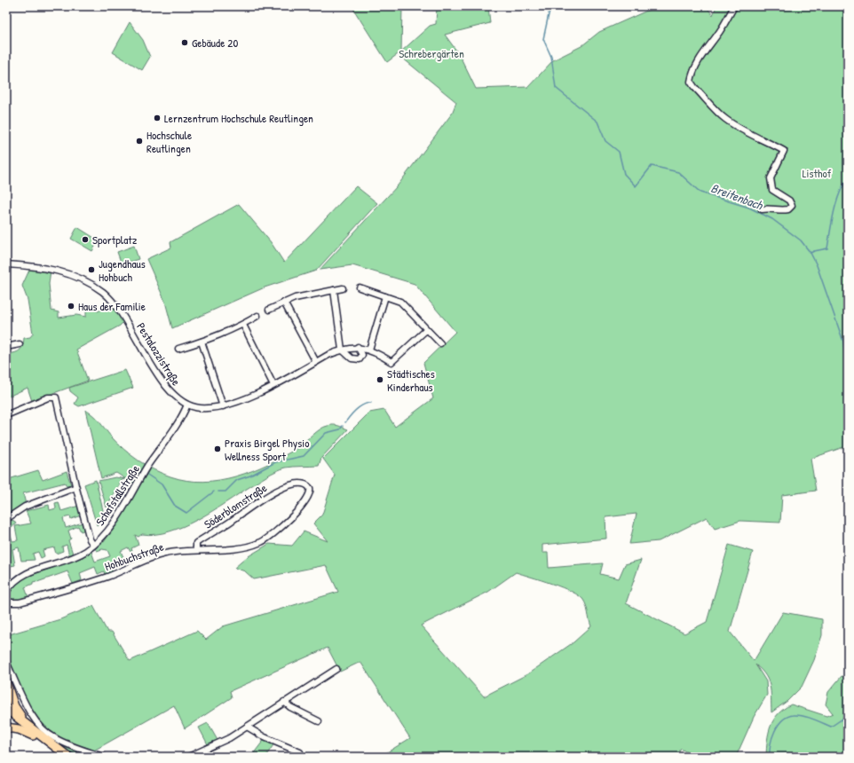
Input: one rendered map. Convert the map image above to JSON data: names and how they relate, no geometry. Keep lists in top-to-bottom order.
{
  "streets": {
    "street": [
      "Pestalozzistraße",
      "Schafstallstraße",
      "Söderblomstraße",
      "Hohbuchstraße"
    ]
  },
  "crossings": [
    ["Pestalozzistraße", "Schafstallstraße"],
    ["Söderblomstraße", "Hohbuchstraße"]
  ],
  "water": ["Breitenbach"],
  "parks": ["Schrebergärten", "Listhof"],
  "places": [
    "Gebäude 20",
    "Lernzentrum Hochschule Reutlingen",
    "Hochschule Reutlingen",
    "Sportplatz",
    "Jugendhaus Hohbuch",
    "Haus der Familie",
    "Städtisches Kinderhaus",
    "Praxis Birgel Physio Wellness Sport"
  ]
}
